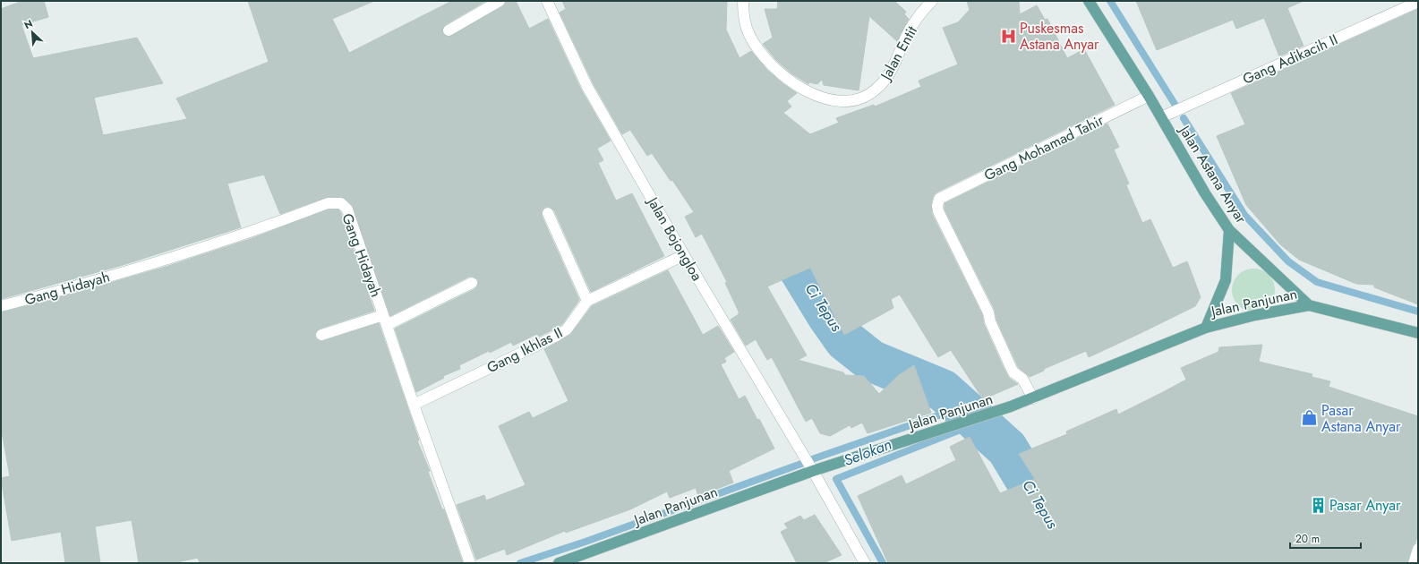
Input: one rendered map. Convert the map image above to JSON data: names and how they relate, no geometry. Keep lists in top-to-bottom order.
{
  "streets": {
    "main road": ["Jalan Astana Anyar", "Jalan Panjunan"],
    "street": [
      "Jalan Entit",
      "Gang Adikacih II",
      "Gang Mohamad Tahir",
      "Jalan Bojongloa",
      "Gang Hidayah",
      "Gang Ikhlas II"
    ]
  },
  "crossings": [
    ["Gang Adikacih II", "Jalan Astana Anyar"],
    ["Gang Mohamad Tahir", "Jalan Astana Anyar"],
    ["Gang Mohamad Tahir", "Jalan Panjunan"],
    ["Jalan Astana Anyar", "Jalan Panjunan"],
    ["Jalan Bojongloa", "Jalan Panjunan"],
    ["Jalan Bojongloa", "Gang Ikhlas II"],
    ["Gang Hidayah", "Gang Ikhlas II"]
  ],
  "water": ["Ci Tepus", "Selokan"],
  "places": {
    "hospital": ["Puskesmas Astana Anyar"],
    "shop": ["Pasar Astana Anyar"],
    "building": ["Pasar Anyar"]
  },
  "scale_bar": "20 m",
  "north": "top left"
}
